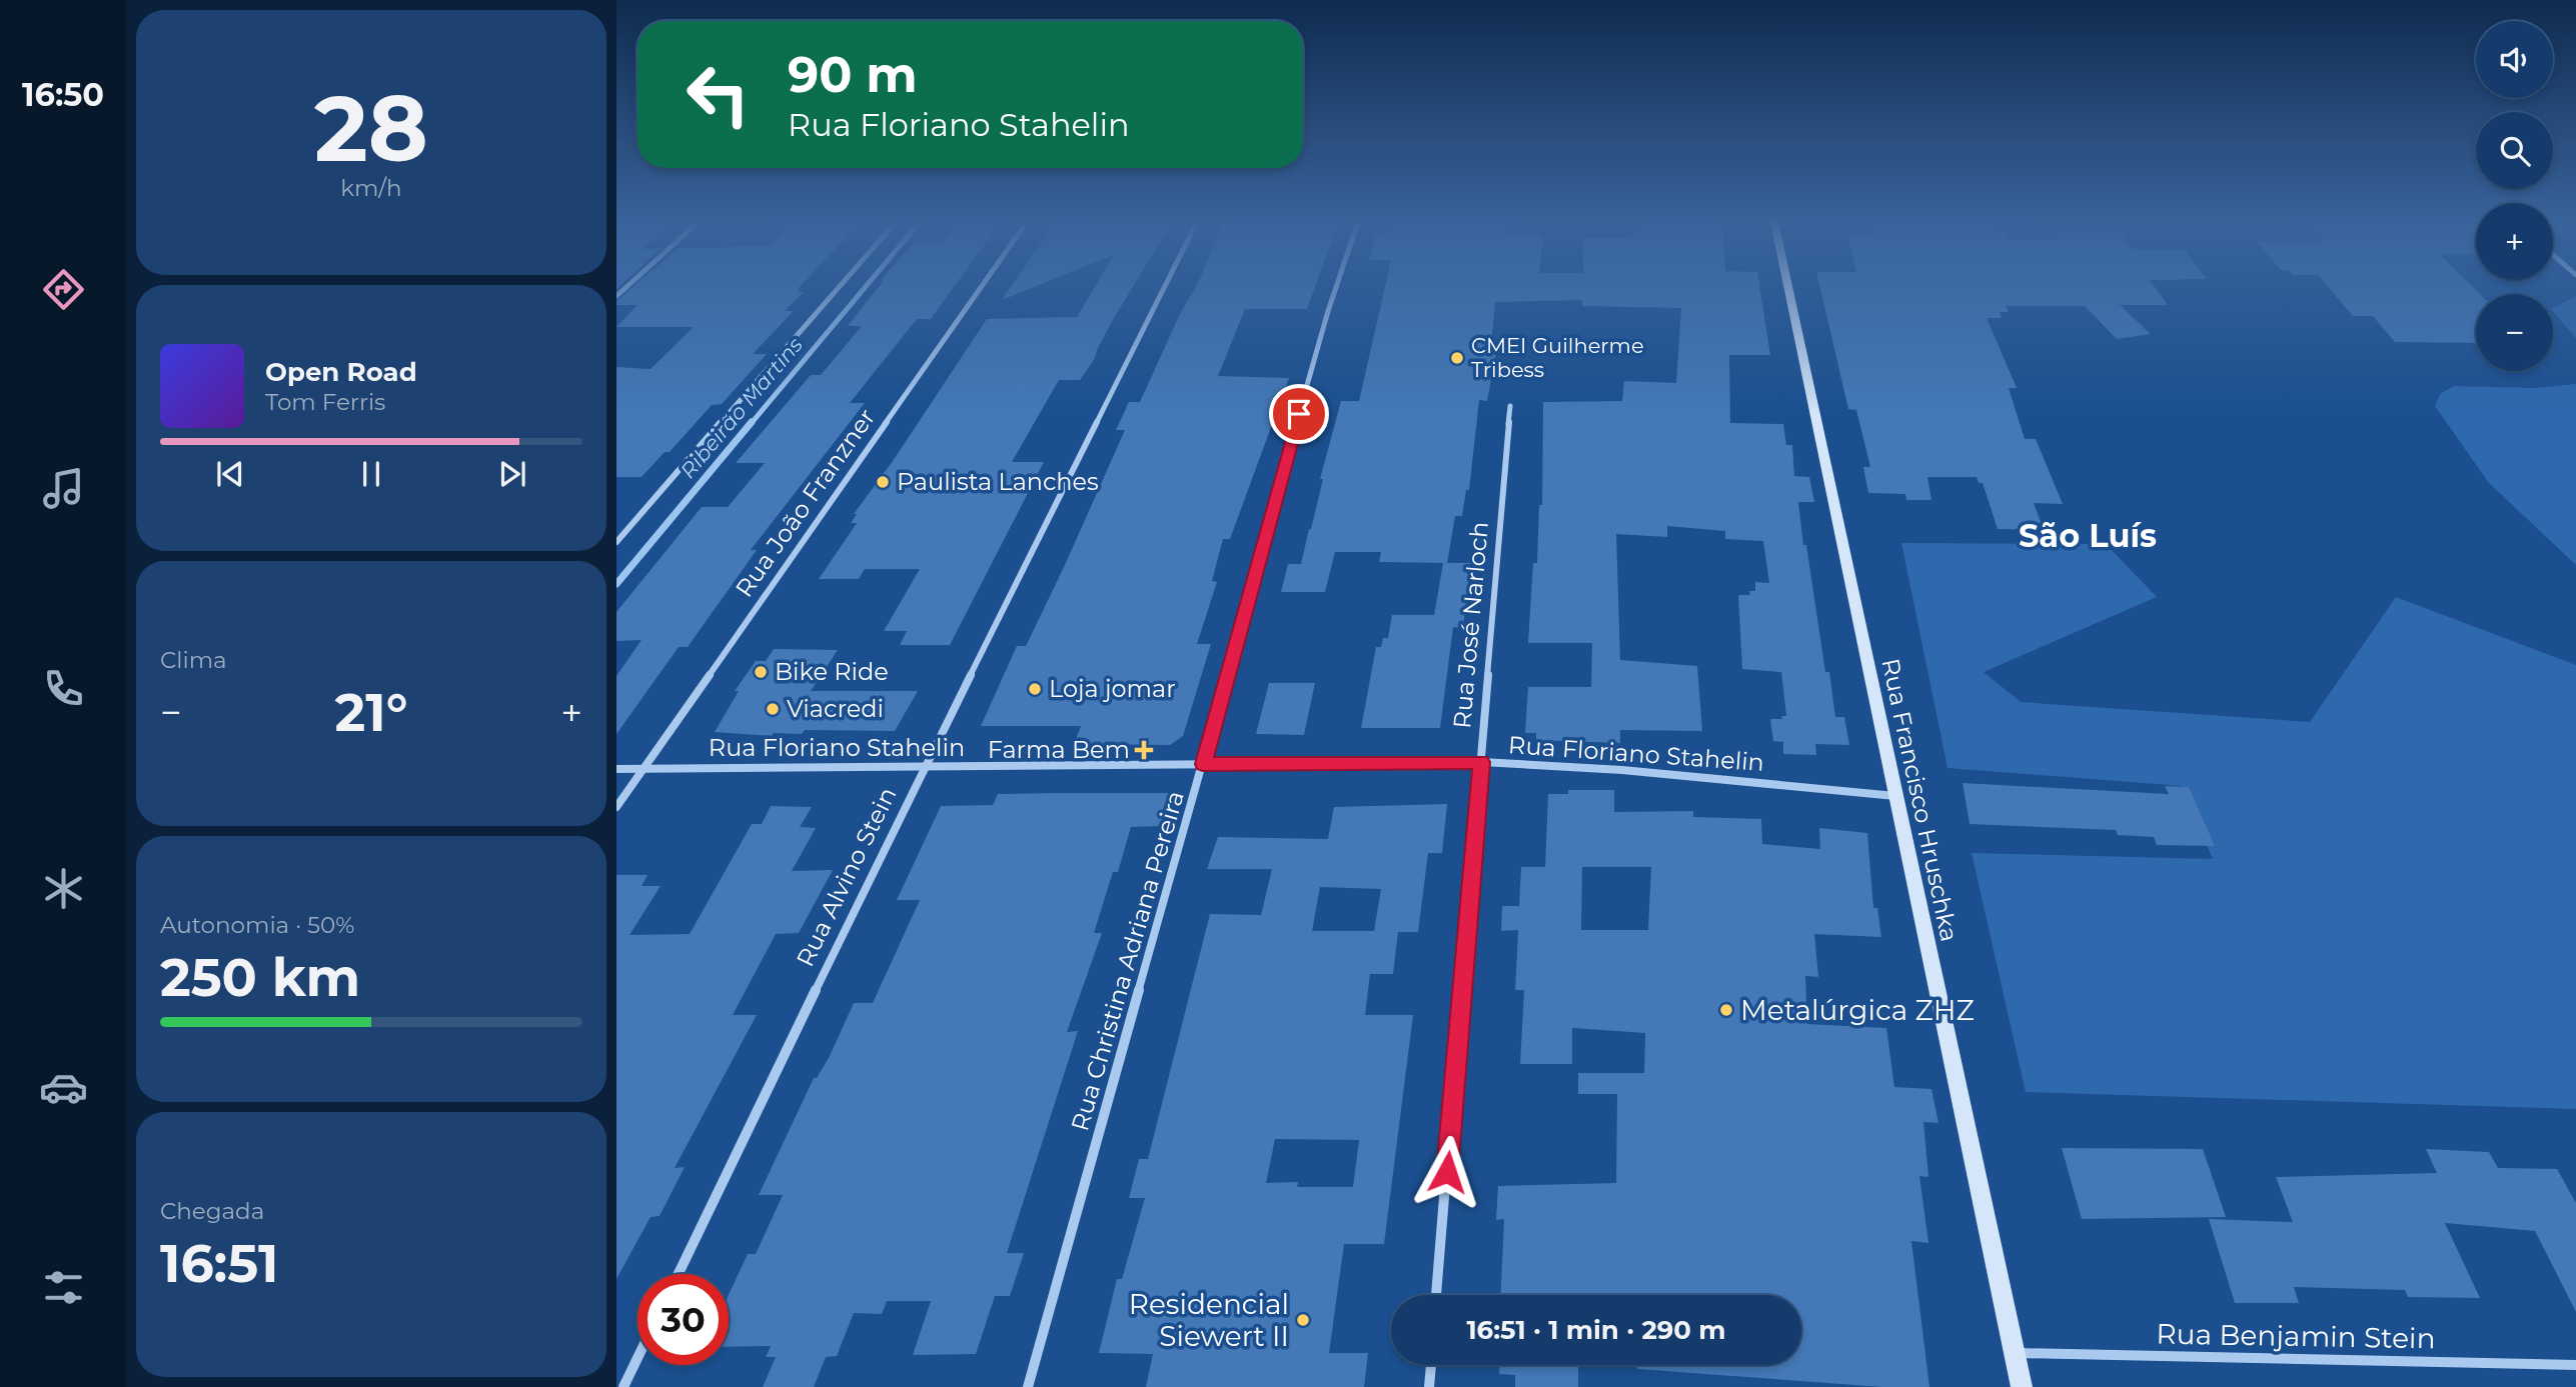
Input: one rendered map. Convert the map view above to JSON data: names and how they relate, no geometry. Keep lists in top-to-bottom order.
{
  "streets": {
    "main road": ["Rua Francisco Hruschka"],
    "street": [
      "Rua João Franzner",
      "Rua José Narloch",
      "Rua Floriano Stahelin",
      "Rua Alvino Stein",
      "Rua Christina Adriana Pereira",
      "Rua Benjamin Stein"
    ]
  },
  "crossings": [
    ["Rua João Franzner", "Rua Floriano Stahelin"],
    ["Rua José Narloch", "Rua Floriano Stahelin"],
    ["Rua Floriano Stahelin", "Rua Francisco Hruschka"],
    ["Rua Floriano Stahelin", "Rua Alvino Stein"],
    ["Rua Floriano Stahelin", "Rua Christina Adriana Pereira"],
    ["Rua Francisco Hruschka", "Rua Benjamin Stein"]
  ],
  "districts": ["São Luís"],
  "water": ["Ribeirão Martins"],
  "places": {
    "other": [
      "CMEI Guilherme Tribess",
      "Paulista Lanches",
      "Bike Ride",
      "Loja jomar",
      "Viacredi",
      "Metalúrgica ZHZ",
      "Residencial Siewert II"
    ],
    "health": ["Farma Bem"]
  },
  "page": {
    "tabs": "16:50",
    "tile": [
      ["28", "km/h"],
      "Clima",
      ["Autonomia · 50%", "250 km"],
      ["Chegada", "16:51"]
    ],
    "map_buttons": ["+", "−"],
    "turn": ["90 m", "Rua Floriano Stahelin"],
    "song": ["Open Road", "Tom Ferris"],
    "heat": ["−", "21°", "+"],
    "limit": "30",
    "trip": "16:51 · 1 min · 290 m"
  }
}
